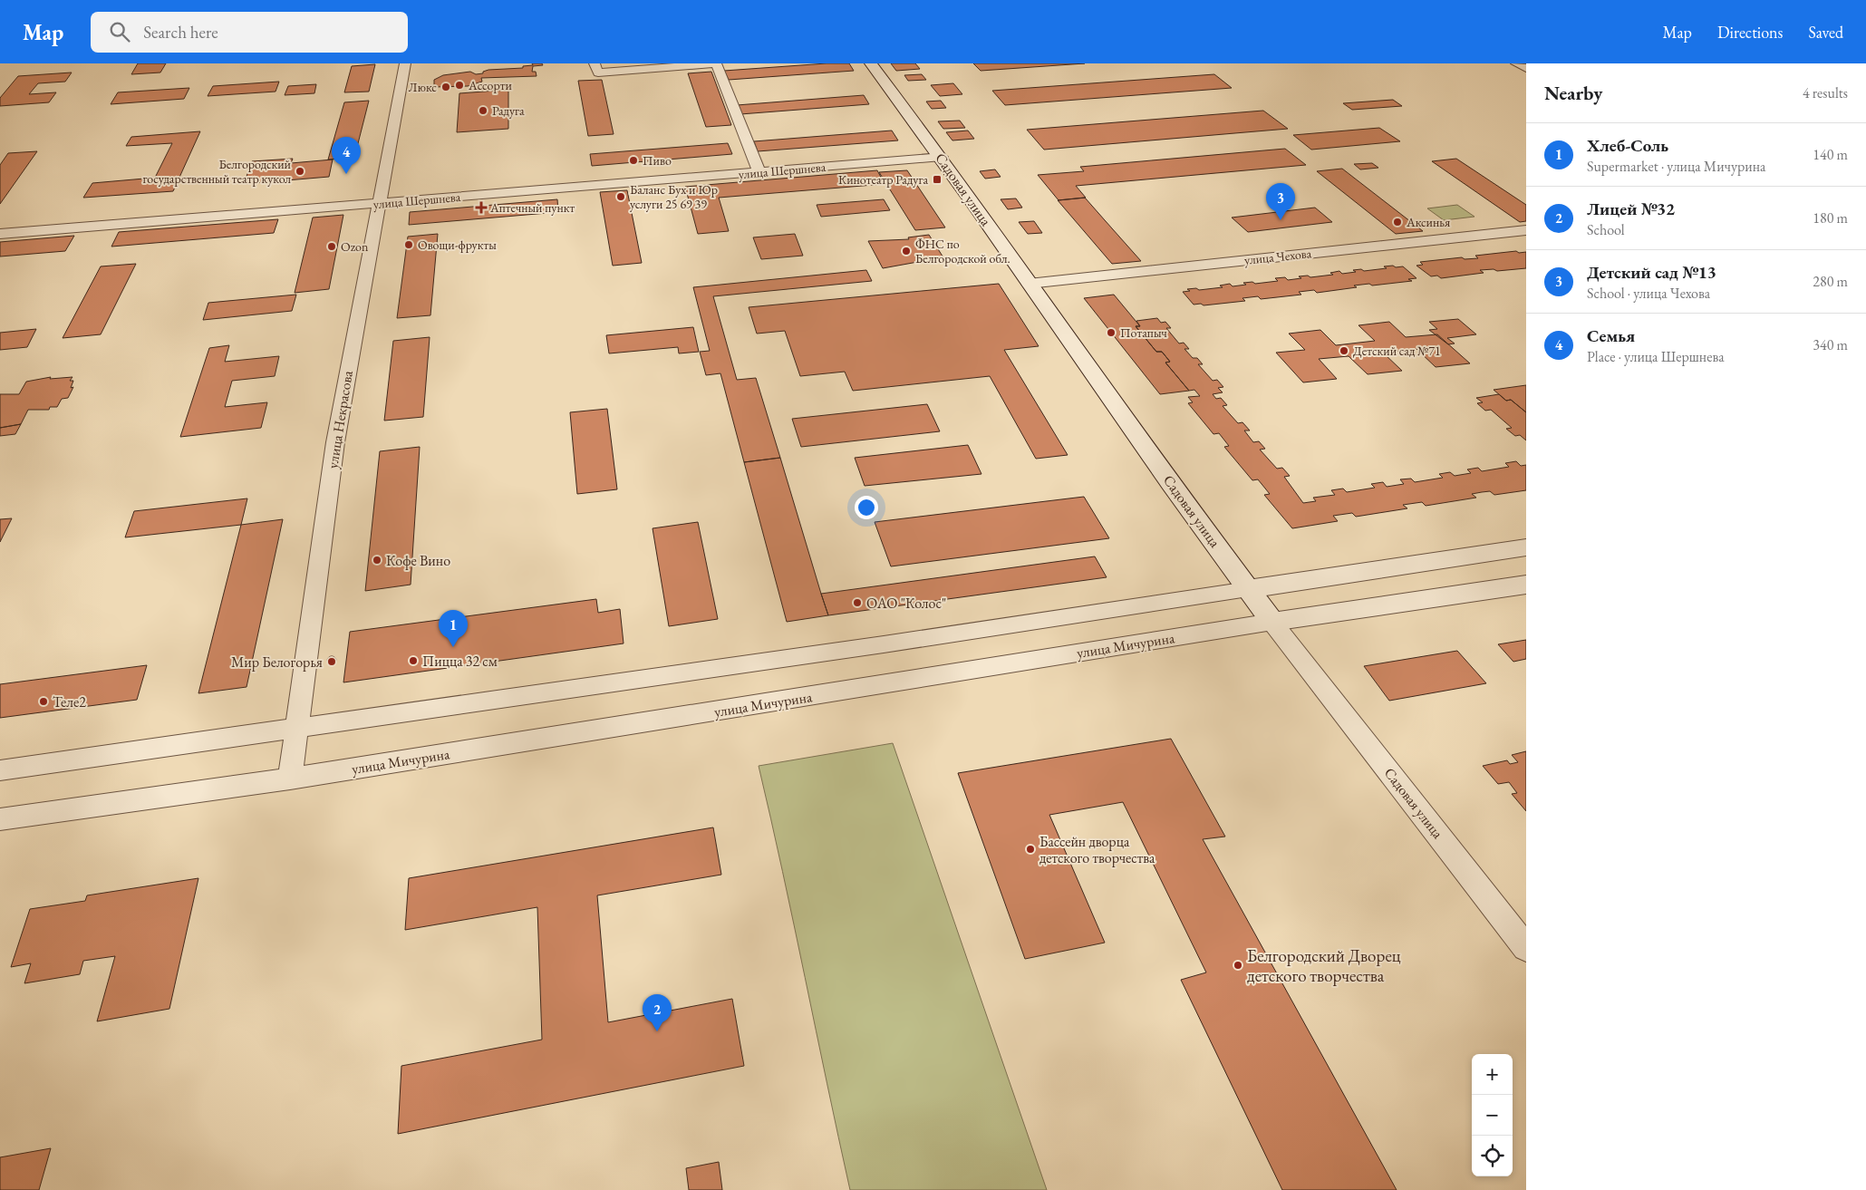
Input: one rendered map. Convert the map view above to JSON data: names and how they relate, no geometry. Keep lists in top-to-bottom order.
{
  "streets": {
    "main road": ["Садовая улица", "улица Мичурина"],
    "street": ["улица Шершнева", "улица Чехова", "улица Некрасова"]
  },
  "crossings": [
    ["улица Шершнева", "Садовая улица"],
    ["улица Шершнева", "улица Некрасова"],
    ["Садовая улица", "улица Чехова"],
    ["Садовая улица", "улица Мичурина"],
    ["улица Некрасова", "улица Мичурина"]
  ],
  "places": {
    "other": [
      "Ассорти",
      "Люкс",
      "Радуга",
      "Пиво",
      "Белгородский государственный театр кукол",
      "Баланс Бух и Юр услуги 25 69 39",
      "Аксинья",
      "Овощи-фрукты",
      "Ozon",
      "ФНС по Белгородской обл.",
      "Потапыч",
      "Детский сад №71",
      "Кофе Вино",
      "ОАО \"Колос\"",
      "Пицца 32 см",
      "Мир Белогорья",
      "Теле2",
      "Бассейн дворца детского творчества",
      "Белгородский Дворец детского творчества"
    ],
    "transit": ["Кинотеатр Радуга"],
    "health": ["Аптечный пункт"]
  },
  "page": {
    "header": "Map",
    "search": "Search here",
    "nav": ["Map", "Directions", "Saved"],
    "heading": ["Nearby", "4 results"],
    "list": [
      {
        "mark": "1",
        "name": "Хлеб-Соль",
        "note": "Supermarket · улица Мичурина",
        "value": "140 m"
      },
      {
        "mark": "2",
        "name": "Лицей №32",
        "note": "School",
        "value": "180 m"
      },
      {
        "mark": "3",
        "name": "Детский сад №13",
        "note": "School · улица Чехова",
        "value": "280 m"
      },
      {
        "mark": "4",
        "name": "Семья",
        "note": "Place · улица Шершнева",
        "value": "340 m"
      }
    ],
    "pins": [
      "4",
      "3",
      "1",
      "2"
    ],
    "map_buttons": ["+", "−"]
  }
}
